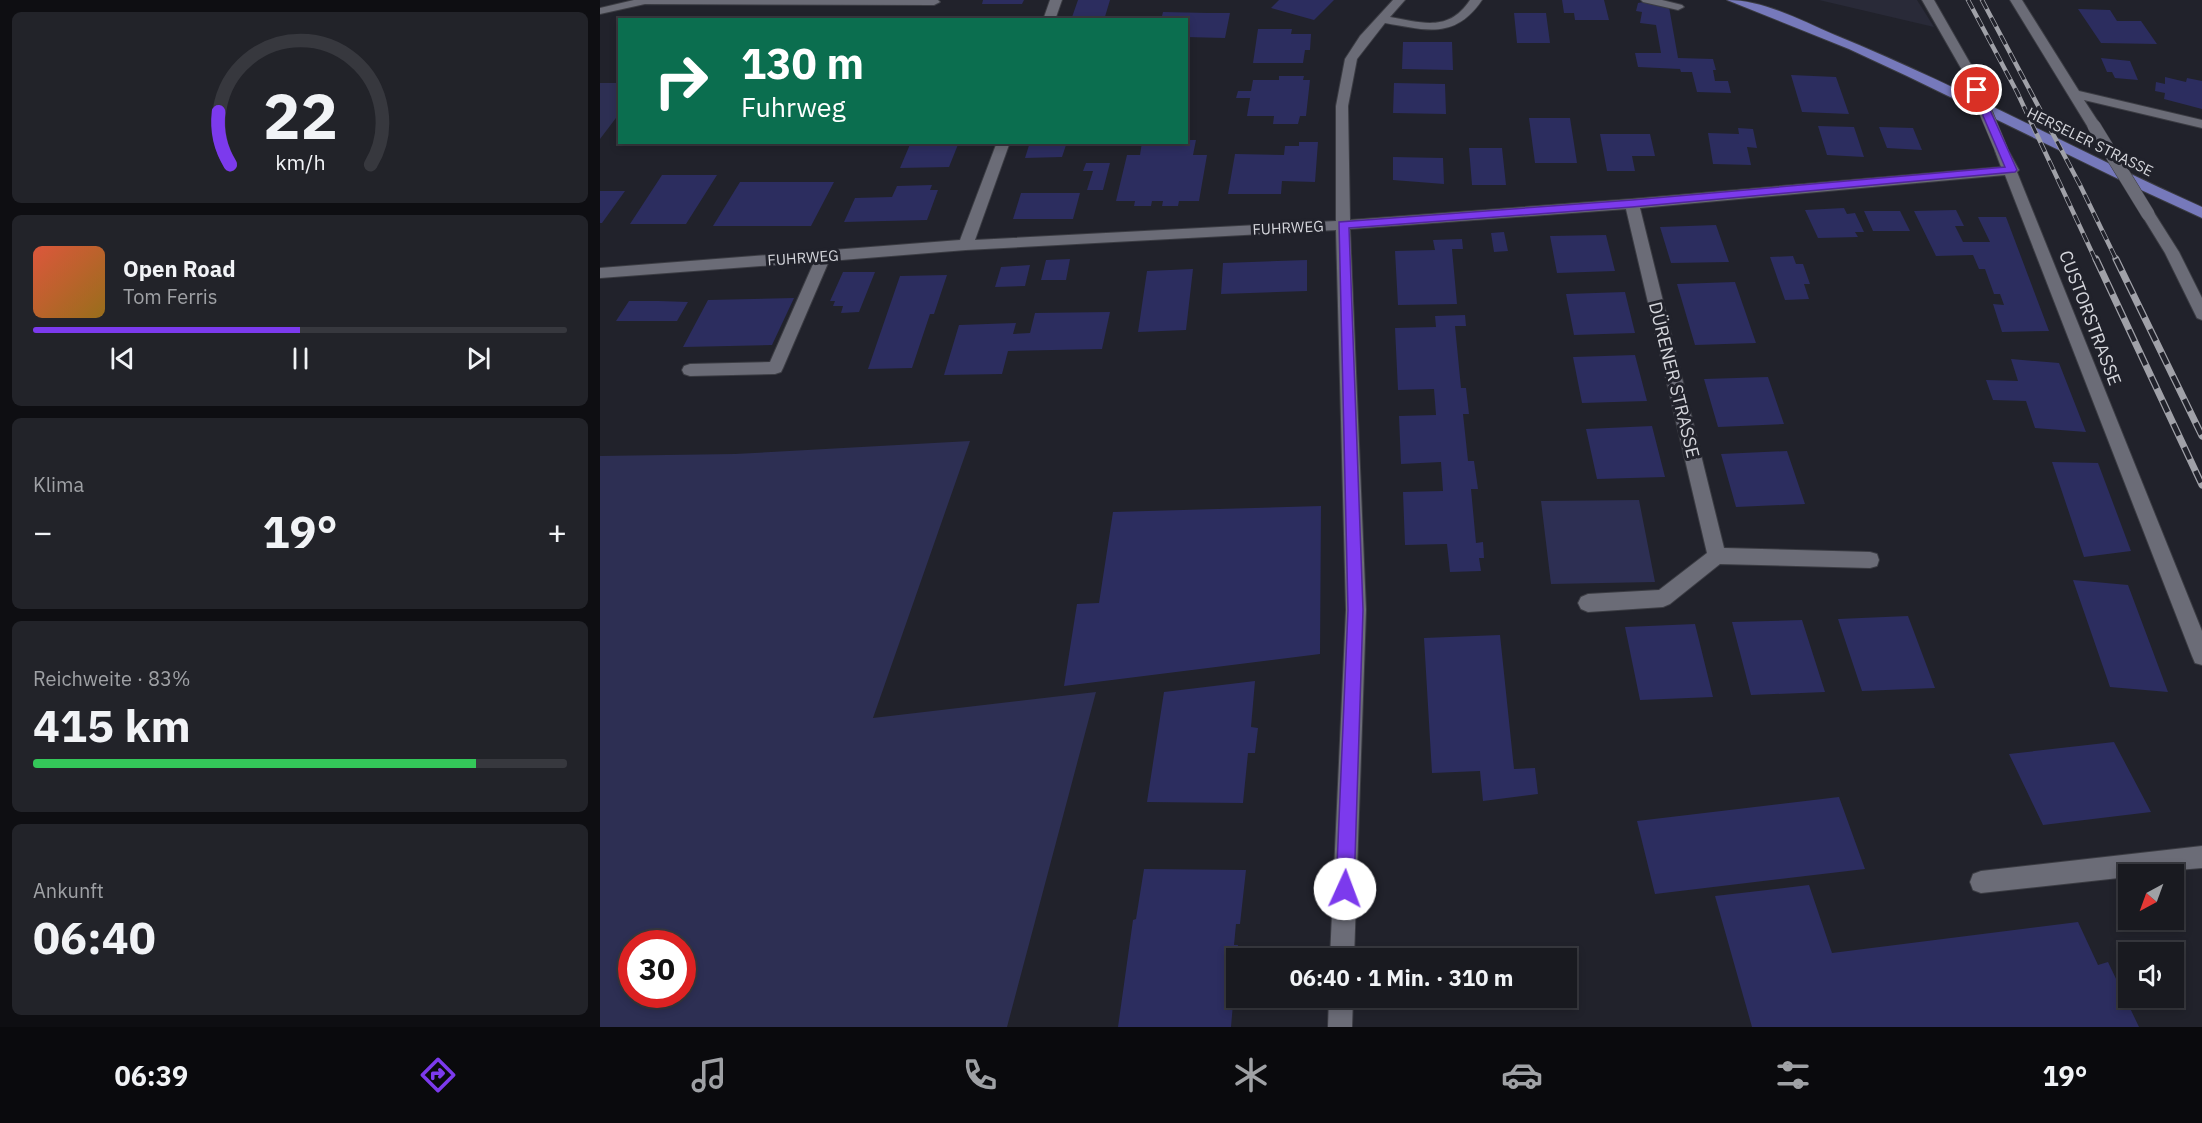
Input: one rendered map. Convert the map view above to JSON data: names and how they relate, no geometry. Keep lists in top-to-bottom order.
{
  "streets": {
    "main road": ["HERSELER STRASSE"],
    "street": ["FUHRWEG", "CUSTORSTRASSE", "DÜRENER STRASSE"]
  },
  "crossings": [
    ["FUHRWEG", "CUSTORSTRASSE"],
    ["FUHRWEG", "DÜRENER STRASSE"]
  ],
  "north": "bottom left",
  "page": {
    "turn": ["130 m", "Fuhrweg"],
    "song": ["Open Road", "Tom Ferris"],
    "tile": [
      "Klima",
      ["Reichweite · 83%", "415 km"],
      ["Ankunft", "06:40"]
    ],
    "heat": ["−", "19°", "+"],
    "limit": "30",
    "trip": "06:40 · 1 Min. · 310 m",
    "tabs": ["06:39", "19°"],
    "gauge": ["22", "km/h"]
  }
}
